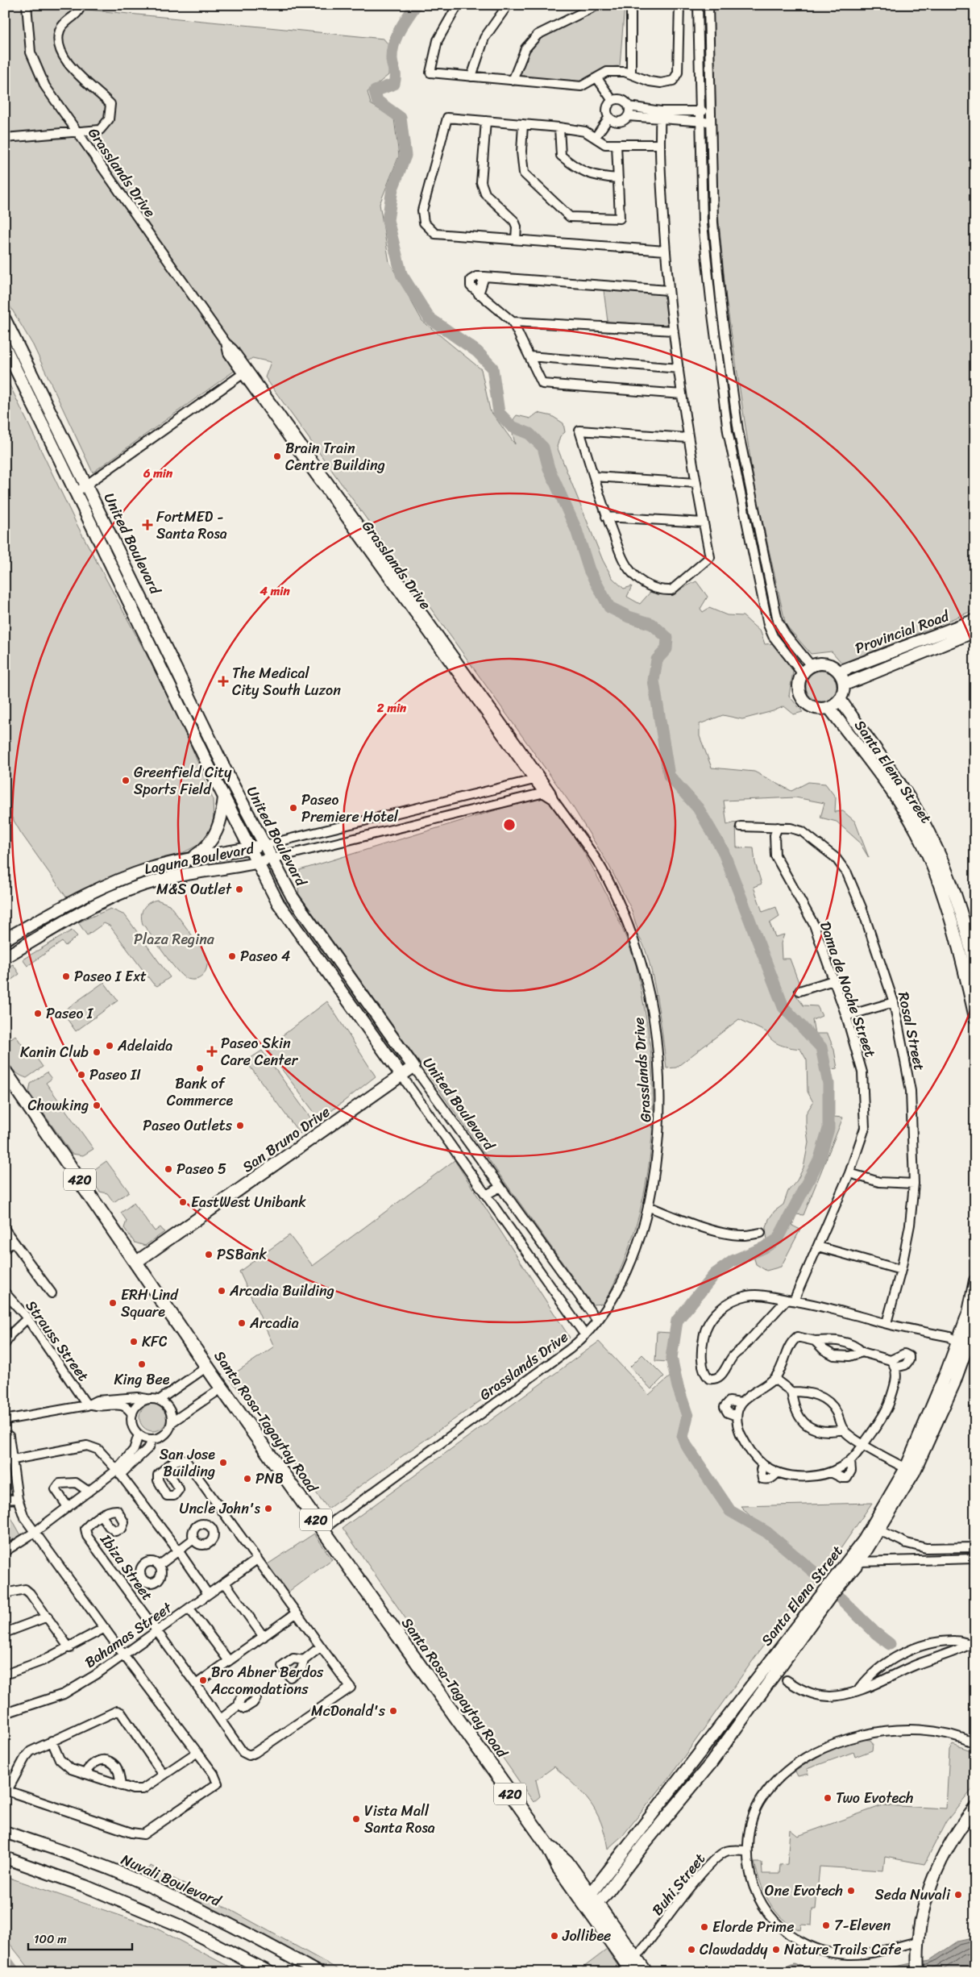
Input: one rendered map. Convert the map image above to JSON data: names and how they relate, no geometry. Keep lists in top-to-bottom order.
{
  "streets": {
    "main road": [
      "United Boulevard",
      "Provincial Road",
      "Santa Elena Street",
      "Laguna Boulevard",
      "San Bruno Drive",
      "420",
      "Santa Rosa-Tagaytay Road",
      "Nuvali Boulevard"
    ],
    "street": [
      "Grasslands Drive",
      "Dama de Noche Street",
      "Rosal Street",
      "Strauss Street",
      "Ibiza Street",
      "Bahamas Street",
      "Buhi Street"
    ]
  },
  "crossings": [
    ["Grasslands Drive", "United Boulevard"],
    ["Grasslands Drive", "Santa Rosa-Tagaytay Road"],
    ["United Boulevard", "Laguna Boulevard"],
    ["United Boulevard", "San Bruno Drive"],
    ["Provincial Road", "Santa Elena Street"],
    ["Santa Elena Street", "Santa Rosa-Tagaytay Road"],
    ["Dama de Noche Street", "Rosal Street"],
    ["San Bruno Drive", "Santa Rosa-Tagaytay Road"],
    ["Ibiza Street", "Bahamas Street"]
  ],
  "parks": ["Plaza Regina"],
  "places": {
    "other": [
      "Brain Train Centre Building",
      "Greenfield City Sports Field",
      "Paseo Premiere Hotel",
      "M&S Outlet",
      "Paseo 4",
      "Paseo I Ext",
      "Paseo I",
      "Adelaida",
      "Kanin Club",
      "Bank of Commerce",
      "Paseo II",
      "Chowking",
      "Paseo Outlets",
      "Paseo 5",
      "EastWest Unibank",
      "PSBank",
      "Arcadia Building",
      "ERH Lind Square",
      "Arcadia",
      "KFC",
      "King Bee",
      "San Jose Building",
      "PNB",
      "Uncle John's",
      "Bro Abner Berdos Accomodations",
      "McDonald's",
      "Two Evotech",
      "Vista Mall Santa Rosa",
      "One Evotech",
      "Seda Nuvali",
      "7-Eleven",
      "Elorde Prime",
      "Jollibee",
      "Clawdaddy",
      "Nature Trails Cafe"
    ],
    "health": ["FortMED - Santa Rosa", "The Medical City South Luzon", "Paseo Skin Care Center"]
  },
  "scale_bar": "100 m",
  "rings": ["6 min", "4 min", "2 min"]
}
